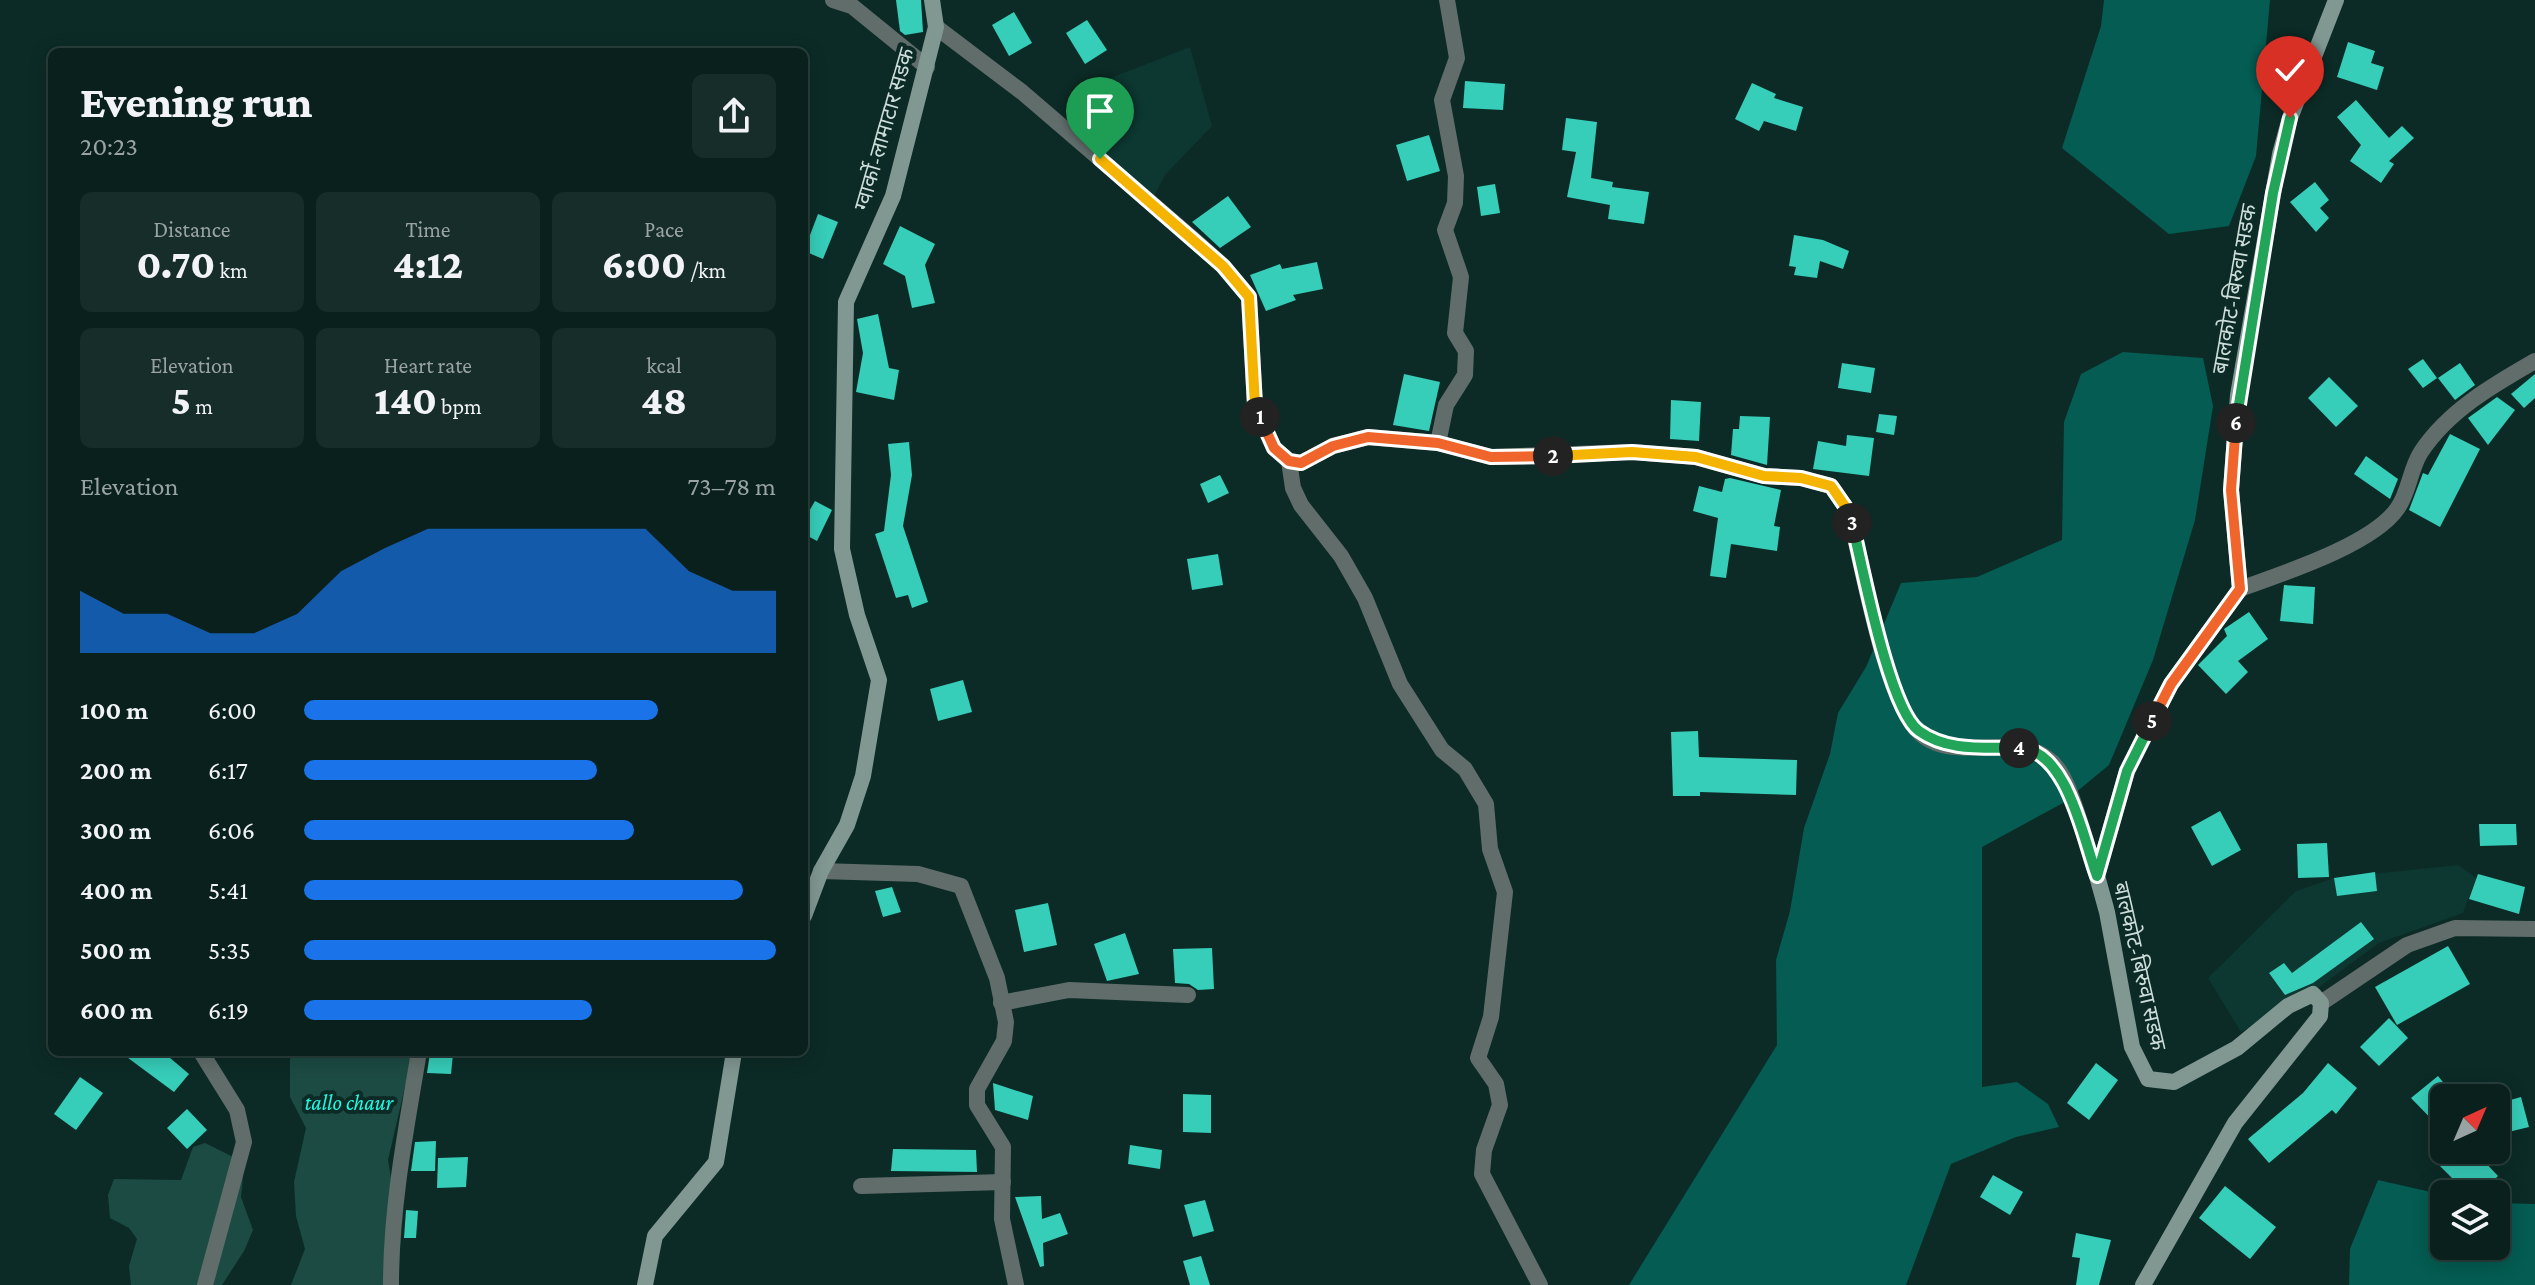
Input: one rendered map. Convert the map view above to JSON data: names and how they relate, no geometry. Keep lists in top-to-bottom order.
{
  "streets": {
    "main road": ["ग्वार्को-लामाटार सडक", "बालकोट-बिरुवा सडक"]
  },
  "parks": ["tallo chaur"],
  "north": "top right",
  "page": {
    "heading": ["Evening run", "20:23"],
    "stats": [
      ["Distance", "0.70 km"],
      ["Time", "4:12"],
      ["Pace", "6:00 /km"],
      ["Elevation", "5 m"],
      ["Heart rate", "140 bpm"],
      ["kcal", "48"]
    ],
    "pins": [
      "1",
      "6",
      "2",
      "3",
      "5",
      "4"
    ],
    "chart": ["Elevation", "73–78 m"],
    "list": [
      {
        "name": "100 m",
        "note": "6:00"
      },
      {
        "name": "200 m",
        "note": "6:17"
      },
      {
        "name": "300 m",
        "note": "6:06"
      },
      {
        "name": "400 m",
        "note": "5:41"
      },
      {
        "name": "500 m",
        "note": "5:35"
      },
      {
        "name": "600 m",
        "note": "6:19"
      }
    ]
  }
}
